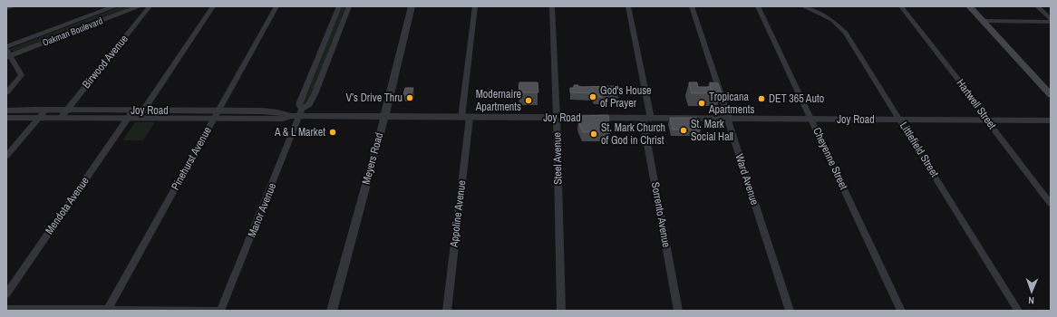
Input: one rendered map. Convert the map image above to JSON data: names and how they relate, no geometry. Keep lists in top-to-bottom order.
{
  "streets": {
    "street": [
      "Oakman Boulevard",
      "Birwood Avenue",
      "Hartwell Street",
      "Joy Road",
      "Littlefield Street",
      "Pinehurst Avenue",
      "Meyers Road",
      "Steel Avenue",
      "Cheyenne Street",
      "Ward Avenue",
      "Mendota Avenue",
      "Manor Avenue",
      "Appoline Avenue",
      "Sorrento Avenue"
    ]
  },
  "crossings": [
    ["Birwood Avenue", "Joy Road"],
    ["Hartwell Street", "Joy Road"],
    ["Joy Road", "Littlefield Street"],
    ["Joy Road", "Pinehurst Avenue"],
    ["Joy Road", "Meyers Road"],
    ["Joy Road", "Steel Avenue"],
    ["Joy Road", "Cheyenne Street"],
    ["Joy Road", "Ward Avenue"],
    ["Joy Road", "Mendota Avenue"],
    ["Joy Road", "Manor Avenue"],
    ["Joy Road", "Appoline Avenue"],
    ["Joy Road", "Sorrento Avenue"]
  ],
  "places": [
    "God's House of Prayer",
    "V’s Drive Thru",
    "DET 365 Auto",
    "Modernaire Apartments",
    "Tropicana Apartments",
    "St. Mark Social Hall",
    "A & L Market",
    "St. Mark Church of God in Christ"
  ],
  "north": "bottom"
}
